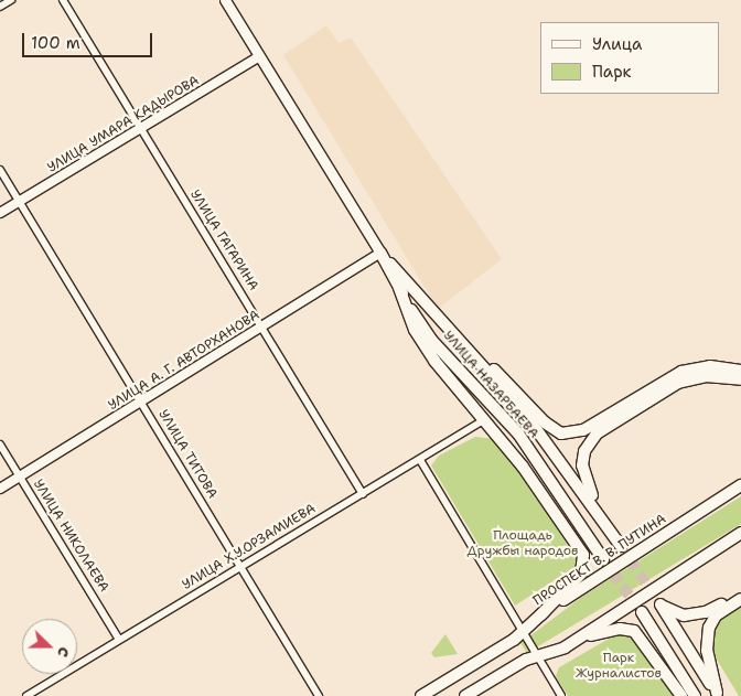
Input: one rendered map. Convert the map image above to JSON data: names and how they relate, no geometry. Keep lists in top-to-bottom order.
{
  "streets": {
    "main road": ["УЛИЦА НАЗАРБАЕВА", "ПРОСПЕКТ В. В. ПУТИНА"],
    "street": [
      "УЛИЦА УМАРА КАДЫРОВА",
      "УЛИЦА ГАГАРИНА",
      "УЛИЦА А. Г. АВТОРХАНОВА",
      "УЛИЦА ТИТОВА",
      "УЛИЦА НИКОЛАЕВА",
      "УЛИЦА Х.У.ОРЗАМИЕВА"
    ]
  },
  "crossings": [
    ["УЛИЦА УМАРА КАДЫРОВА", "УЛИЦА ГАГАРИНА"],
    ["УЛИЦА УМАРА КАДЫРОВА", "УЛИЦА НАЗАРБАЕВА"],
    ["УЛИЦА УМАРА КАДЫРОВА", "УЛИЦА ТИТОВА"],
    ["УЛИЦА ГАГАРИНА", "УЛИЦА А. Г. АВТОРХАНОВА"],
    ["УЛИЦА ГАГАРИНА", "УЛИЦА Х.У.ОРЗАМИЕВА"],
    ["УЛИЦА А. Г. АВТОРХАНОВА", "УЛИЦА НАЗАРБАЕВА"],
    ["УЛИЦА А. Г. АВТОРХАНОВА", "УЛИЦА ТИТОВА"],
    ["УЛИЦА А. Г. АВТОРХАНОВА", "УЛИЦА НИКОЛАЕВА"],
    ["УЛИЦА ТИТОВА", "УЛИЦА Х.У.ОРЗАМИЕВА"],
    ["УЛИЦА НИКОЛАЕВА", "УЛИЦА Х.У.ОРЗАМИЕВА"]
  ],
  "parks": ["Площадь Дружбы народов", "Парк Журналистов"],
  "legend": ["Улица", "Парк"],
  "scale_bar": "100 m",
  "north": "right"
}
